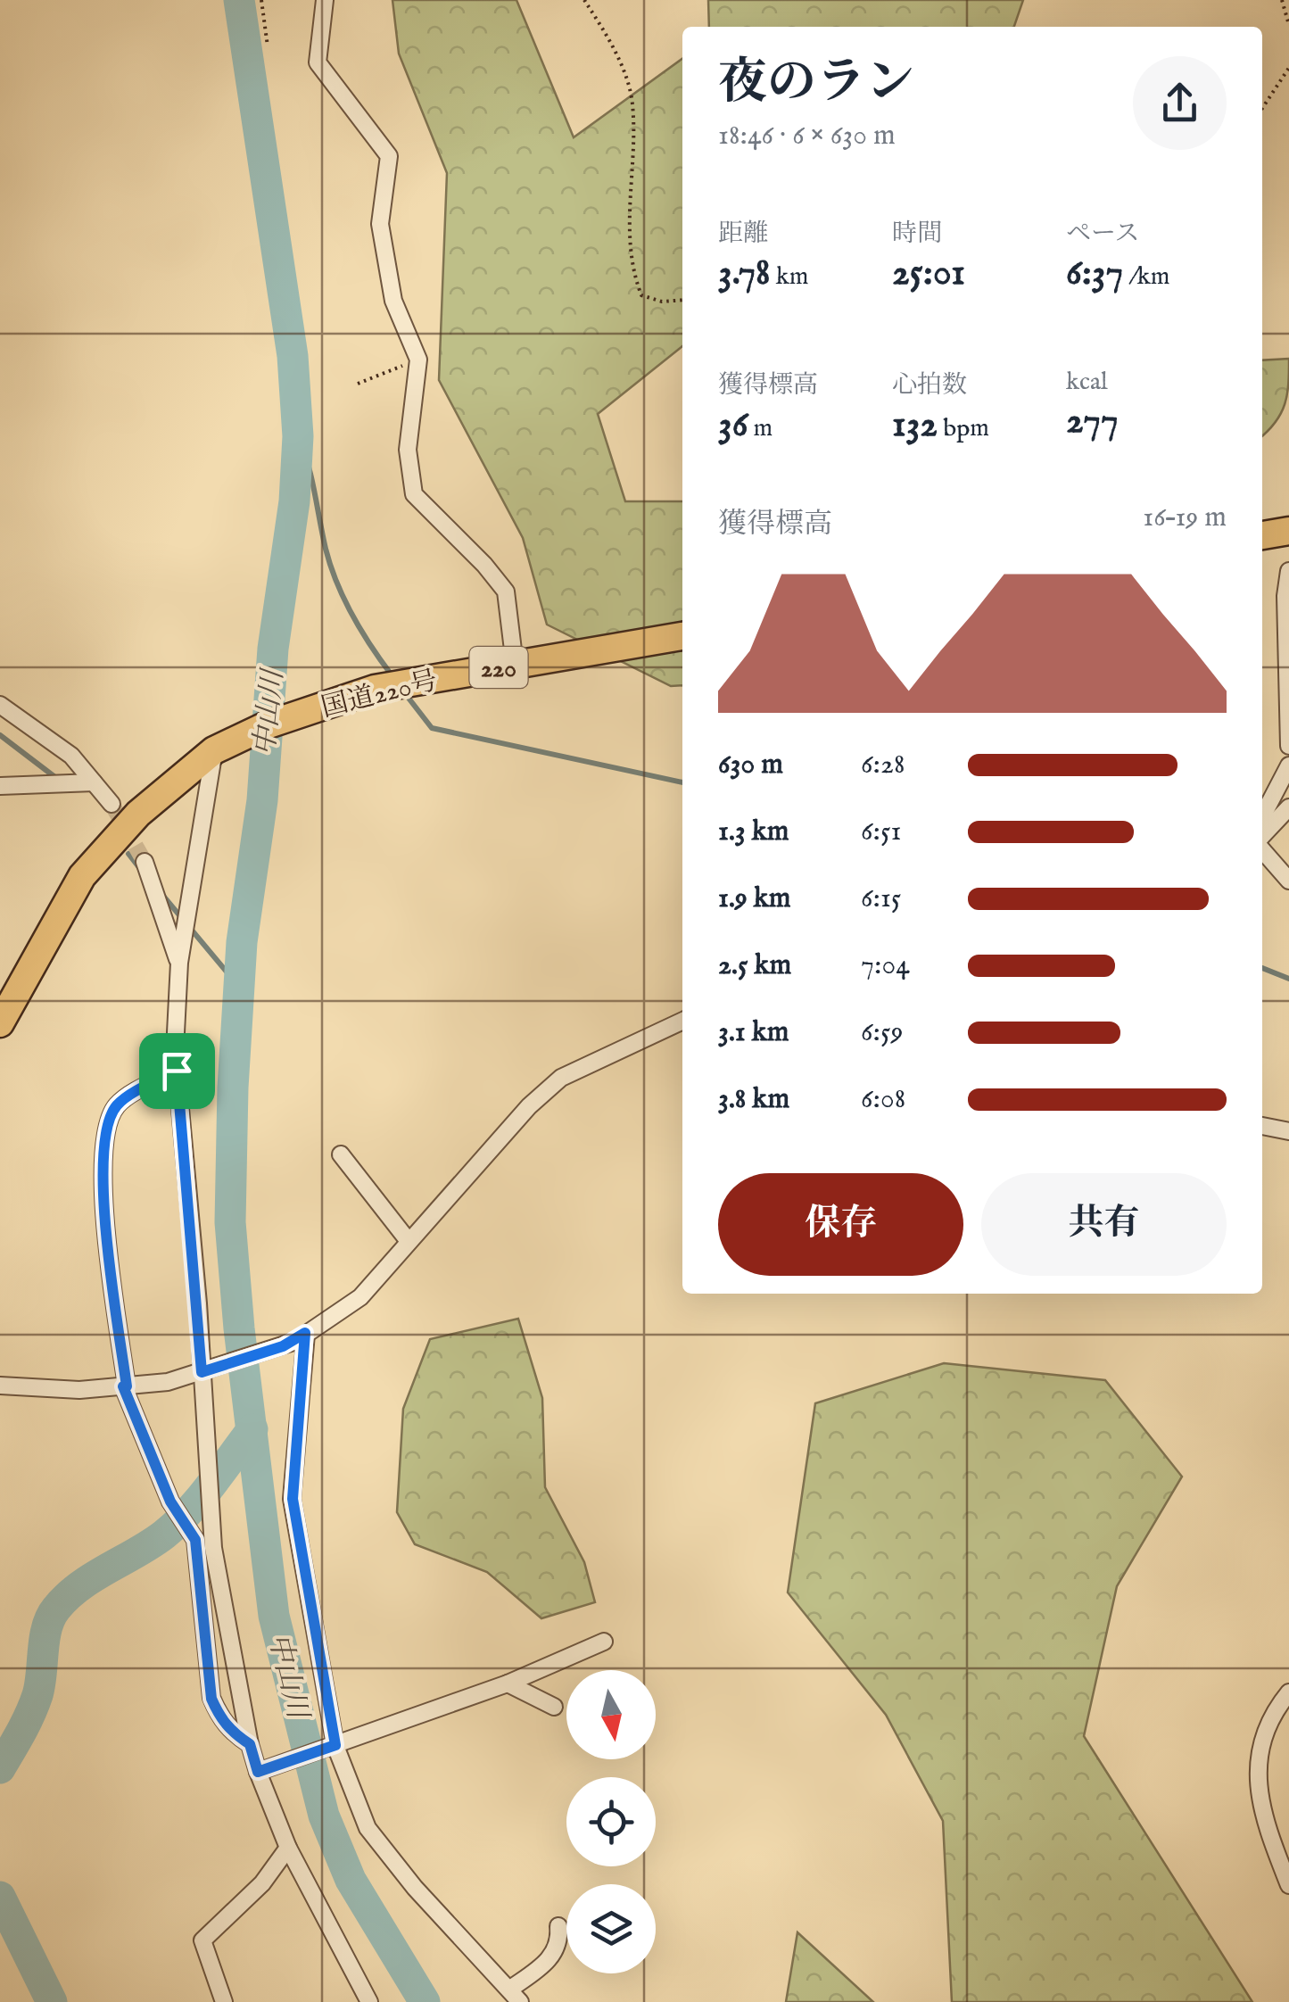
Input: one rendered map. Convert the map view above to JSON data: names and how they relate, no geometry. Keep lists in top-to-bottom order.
{
  "streets": {
    "highway": ["220", "国道220号"]
  },
  "water": ["中山川"],
  "north": "bottom",
  "page": {
    "heading": ["夜のラン", "18:46 · 6 × 630 m"],
    "stats": [
      ["距離", "3.78 km"],
      ["時間", "25:01"],
      ["ペース", "6:37 /km"],
      ["獲得標高", "36 m"],
      ["心拍数", "132 bpm"],
      ["kcal", "277"]
    ],
    "chart": ["獲得標高", "16–19 m"],
    "list": [
      {
        "name": "630 m",
        "note": "6:28"
      },
      {
        "name": "1.3 km",
        "note": "6:51"
      },
      {
        "name": "1.9 km",
        "note": "6:15"
      },
      {
        "name": "2.5 km",
        "note": "7:04"
      },
      {
        "name": "3.1 km",
        "note": "6:59"
      },
      {
        "name": "3.8 km",
        "note": "6:08"
      }
    ],
    "buttons": ["保存", "共有"]
  }
}
